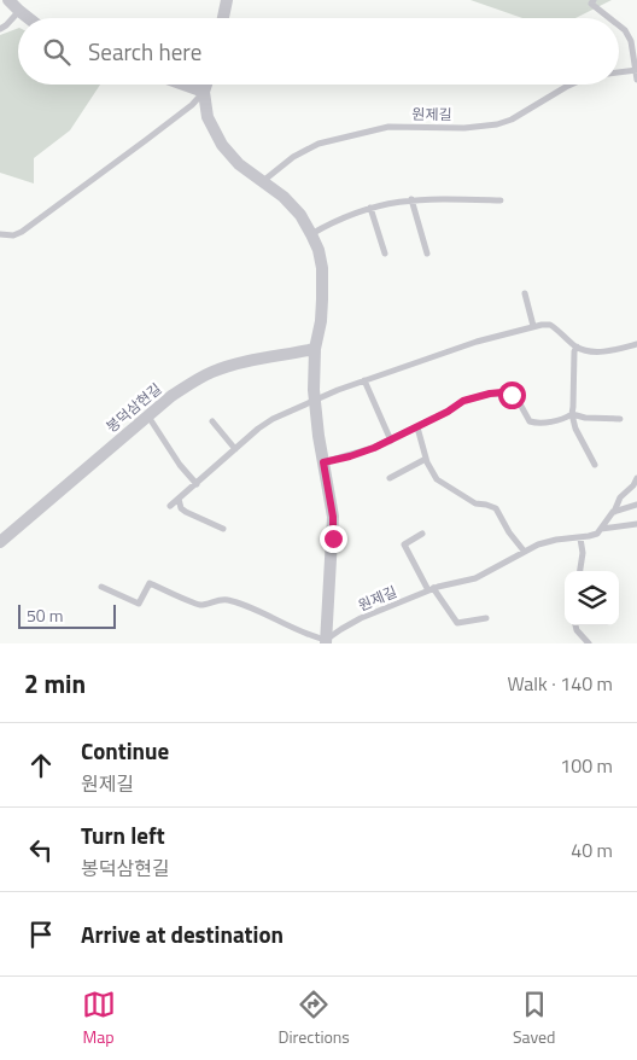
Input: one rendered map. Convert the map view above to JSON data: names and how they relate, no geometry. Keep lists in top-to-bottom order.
{
  "streets": {
    "street": ["봉덕삼현길"],
    "lane": ["원제길"]
  },
  "scale_bar": "50 m",
  "page": {
    "search": "Search here",
    "scale": "50 m",
    "heading": ["2 min", "Walk · 140 m"],
    "list": [
      ["Continue", "원제길", "100 m"],
      ["Turn left", "봉덕삼현길", "40 m"],
      "Arrive at destination"
    ],
    "nav": ["Map", "Directions", "Saved"]
  }
}
